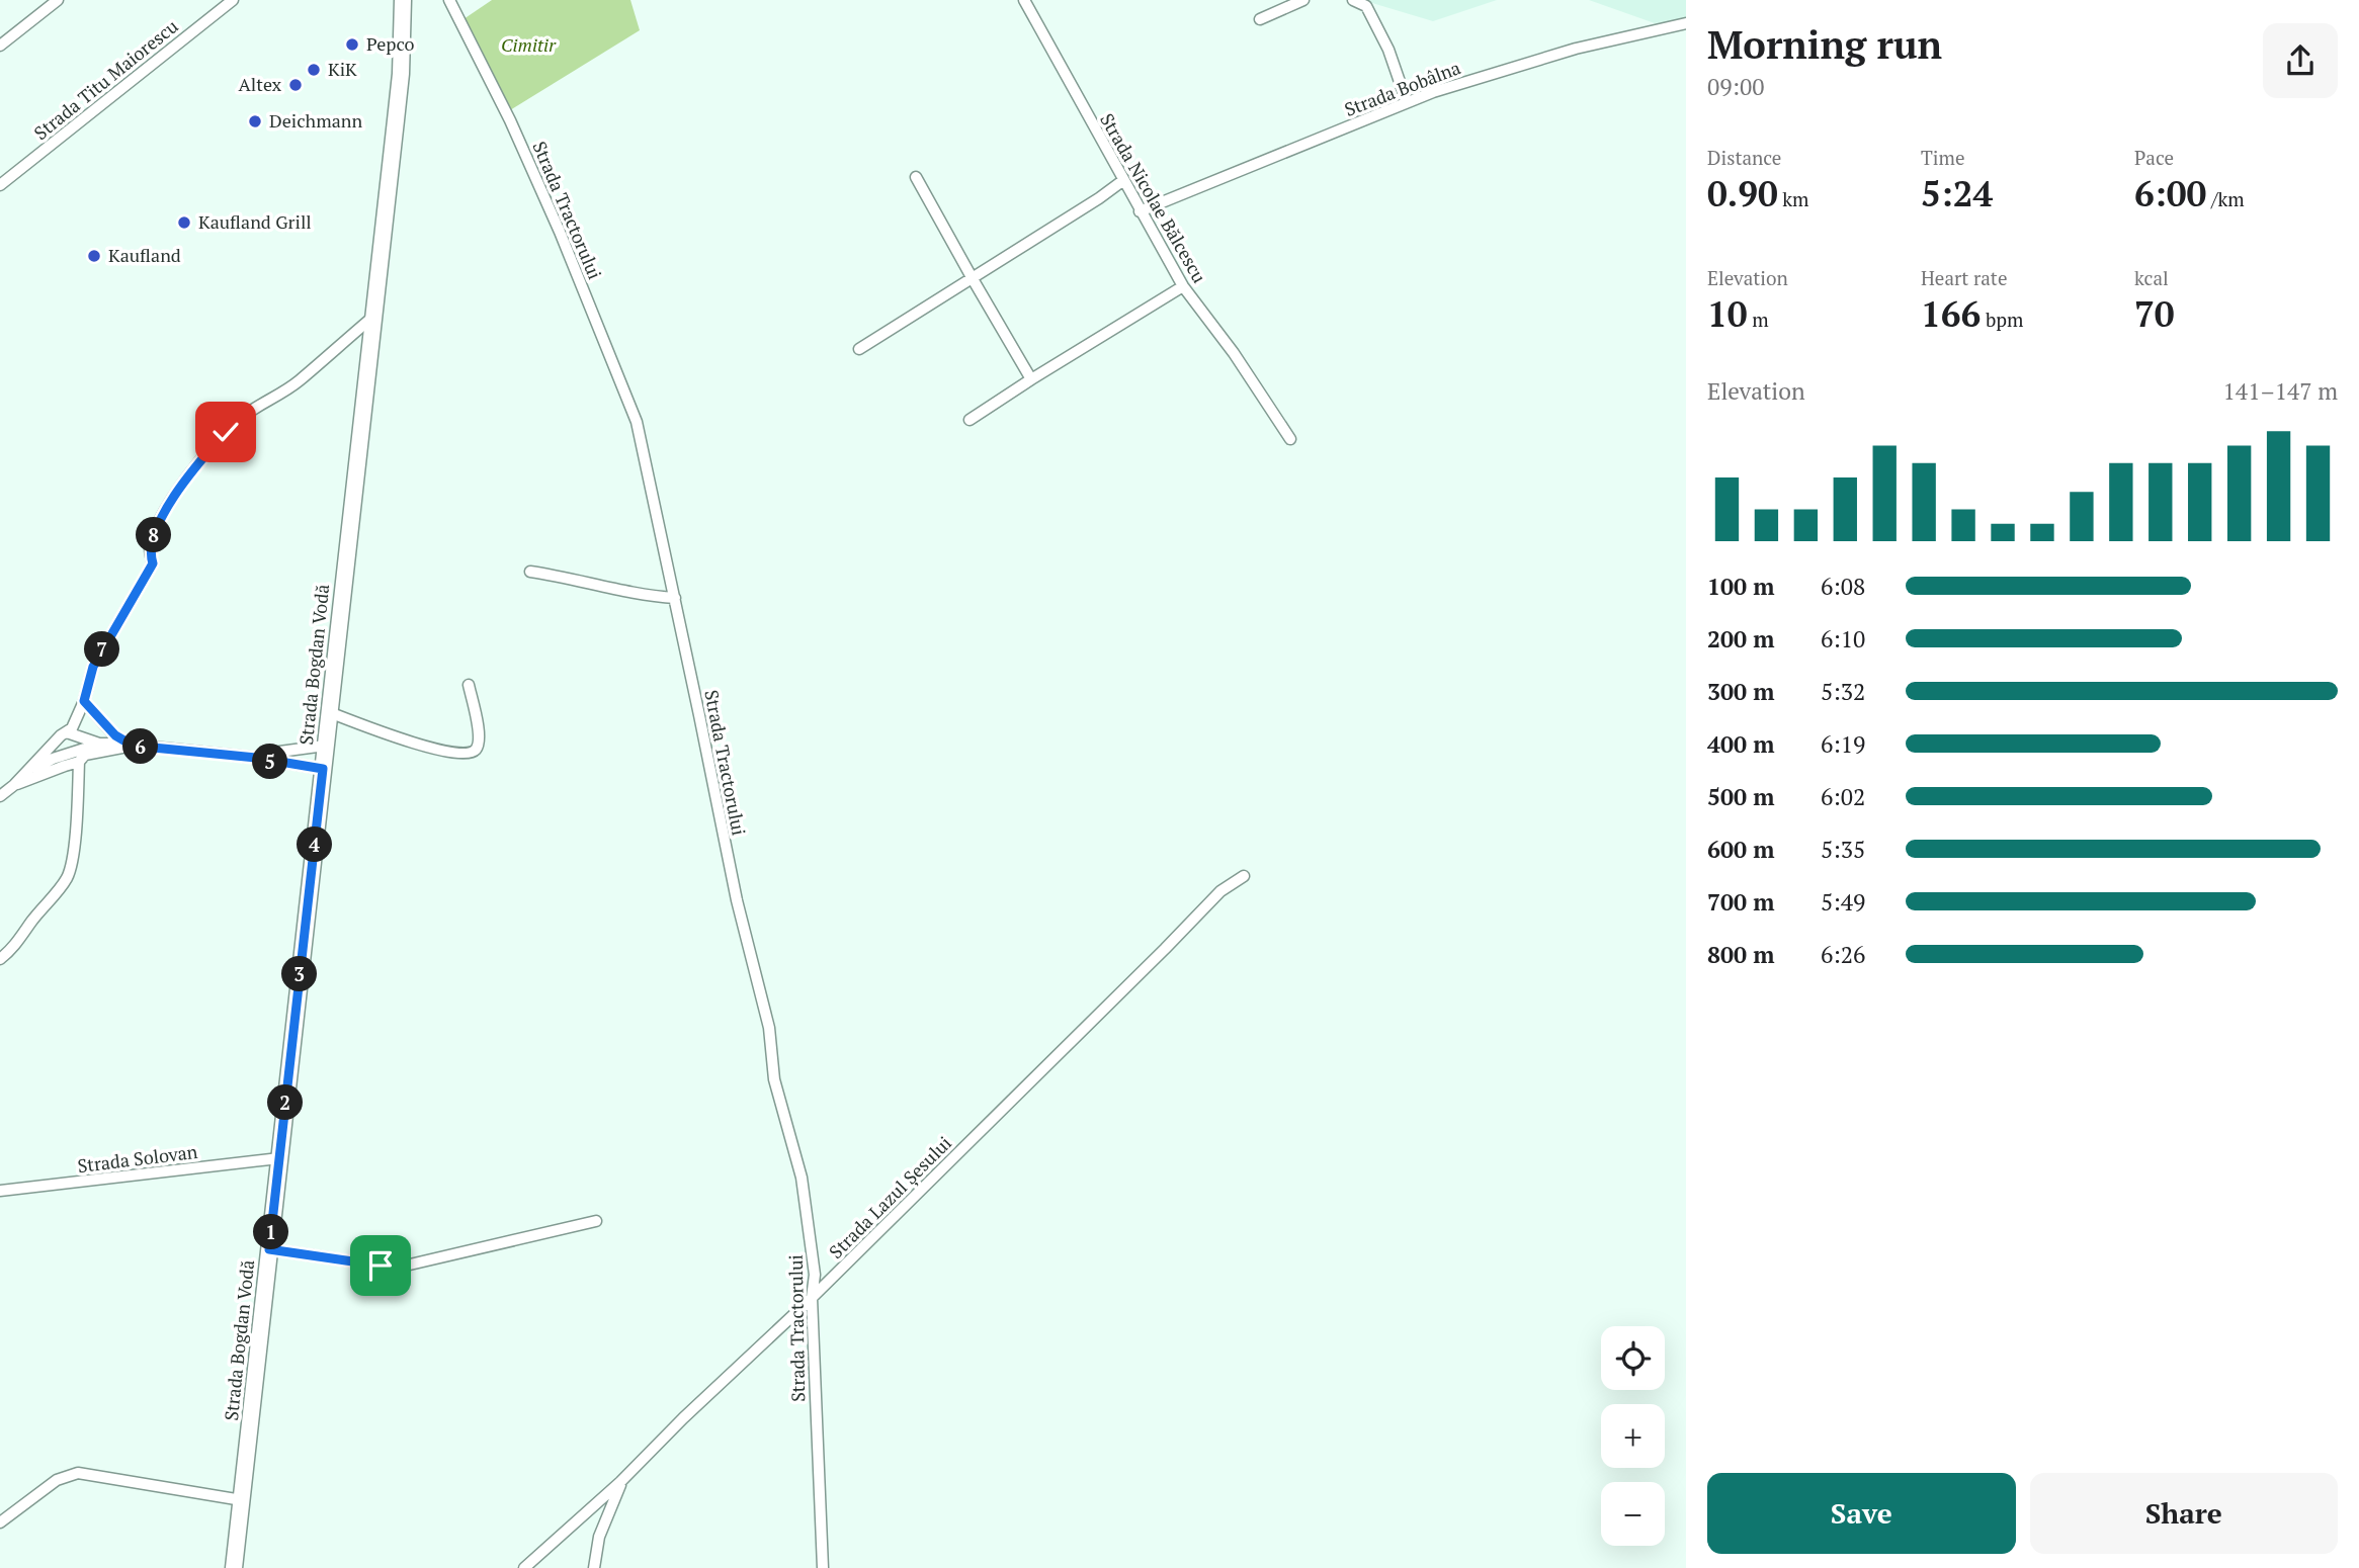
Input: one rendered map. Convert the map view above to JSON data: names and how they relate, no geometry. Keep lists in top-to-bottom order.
{
  "streets": {
    "main road": ["Strada Bogdan Vodă"],
    "street": [
      "Strada Titu Maiorescu",
      "Strada Bobâlna",
      "Strada Nicolae Bălcescu",
      "Strada Tractorului",
      "Strada Solovan",
      "Strada Lazul Șesului"
    ]
  },
  "crossings": [
    ["Strada Bobâlna", "Strada Nicolae Bălcescu"],
    ["Strada Tractorului", "Strada Lazul Șesului"],
    ["Strada Bogdan Vodă", "Strada Solovan"]
  ],
  "parks": ["Cimitir"],
  "places": [
    "Pepco",
    "KiK",
    "Altex",
    "Deichmann",
    "Kaufland Grill",
    "Kaufland"
  ],
  "page": {
    "heading": ["Morning run", "09:00"],
    "stats": [
      ["Distance", "0.90 km"],
      ["Time", "5:24"],
      ["Pace", "6:00 /km"],
      ["Elevation", "10 m"],
      ["Heart rate", "166 bpm"],
      ["kcal", "70"]
    ],
    "chart": ["Elevation", "141–147 m"],
    "pins": [
      "8",
      "7",
      "6",
      "5",
      "4",
      "3",
      "2",
      "1"
    ],
    "list": [
      {
        "name": "100 m",
        "note": "6:08"
      },
      {
        "name": "200 m",
        "note": "6:10"
      },
      {
        "name": "300 m",
        "note": "5:32"
      },
      {
        "name": "400 m",
        "note": "6:19"
      },
      {
        "name": "500 m",
        "note": "6:02"
      },
      {
        "name": "600 m",
        "note": "5:35"
      },
      {
        "name": "700 m",
        "note": "5:49"
      },
      {
        "name": "800 m",
        "note": "6:26"
      }
    ],
    "map_buttons": ["+", "−"],
    "buttons": ["Save", "Share"]
  }
}
